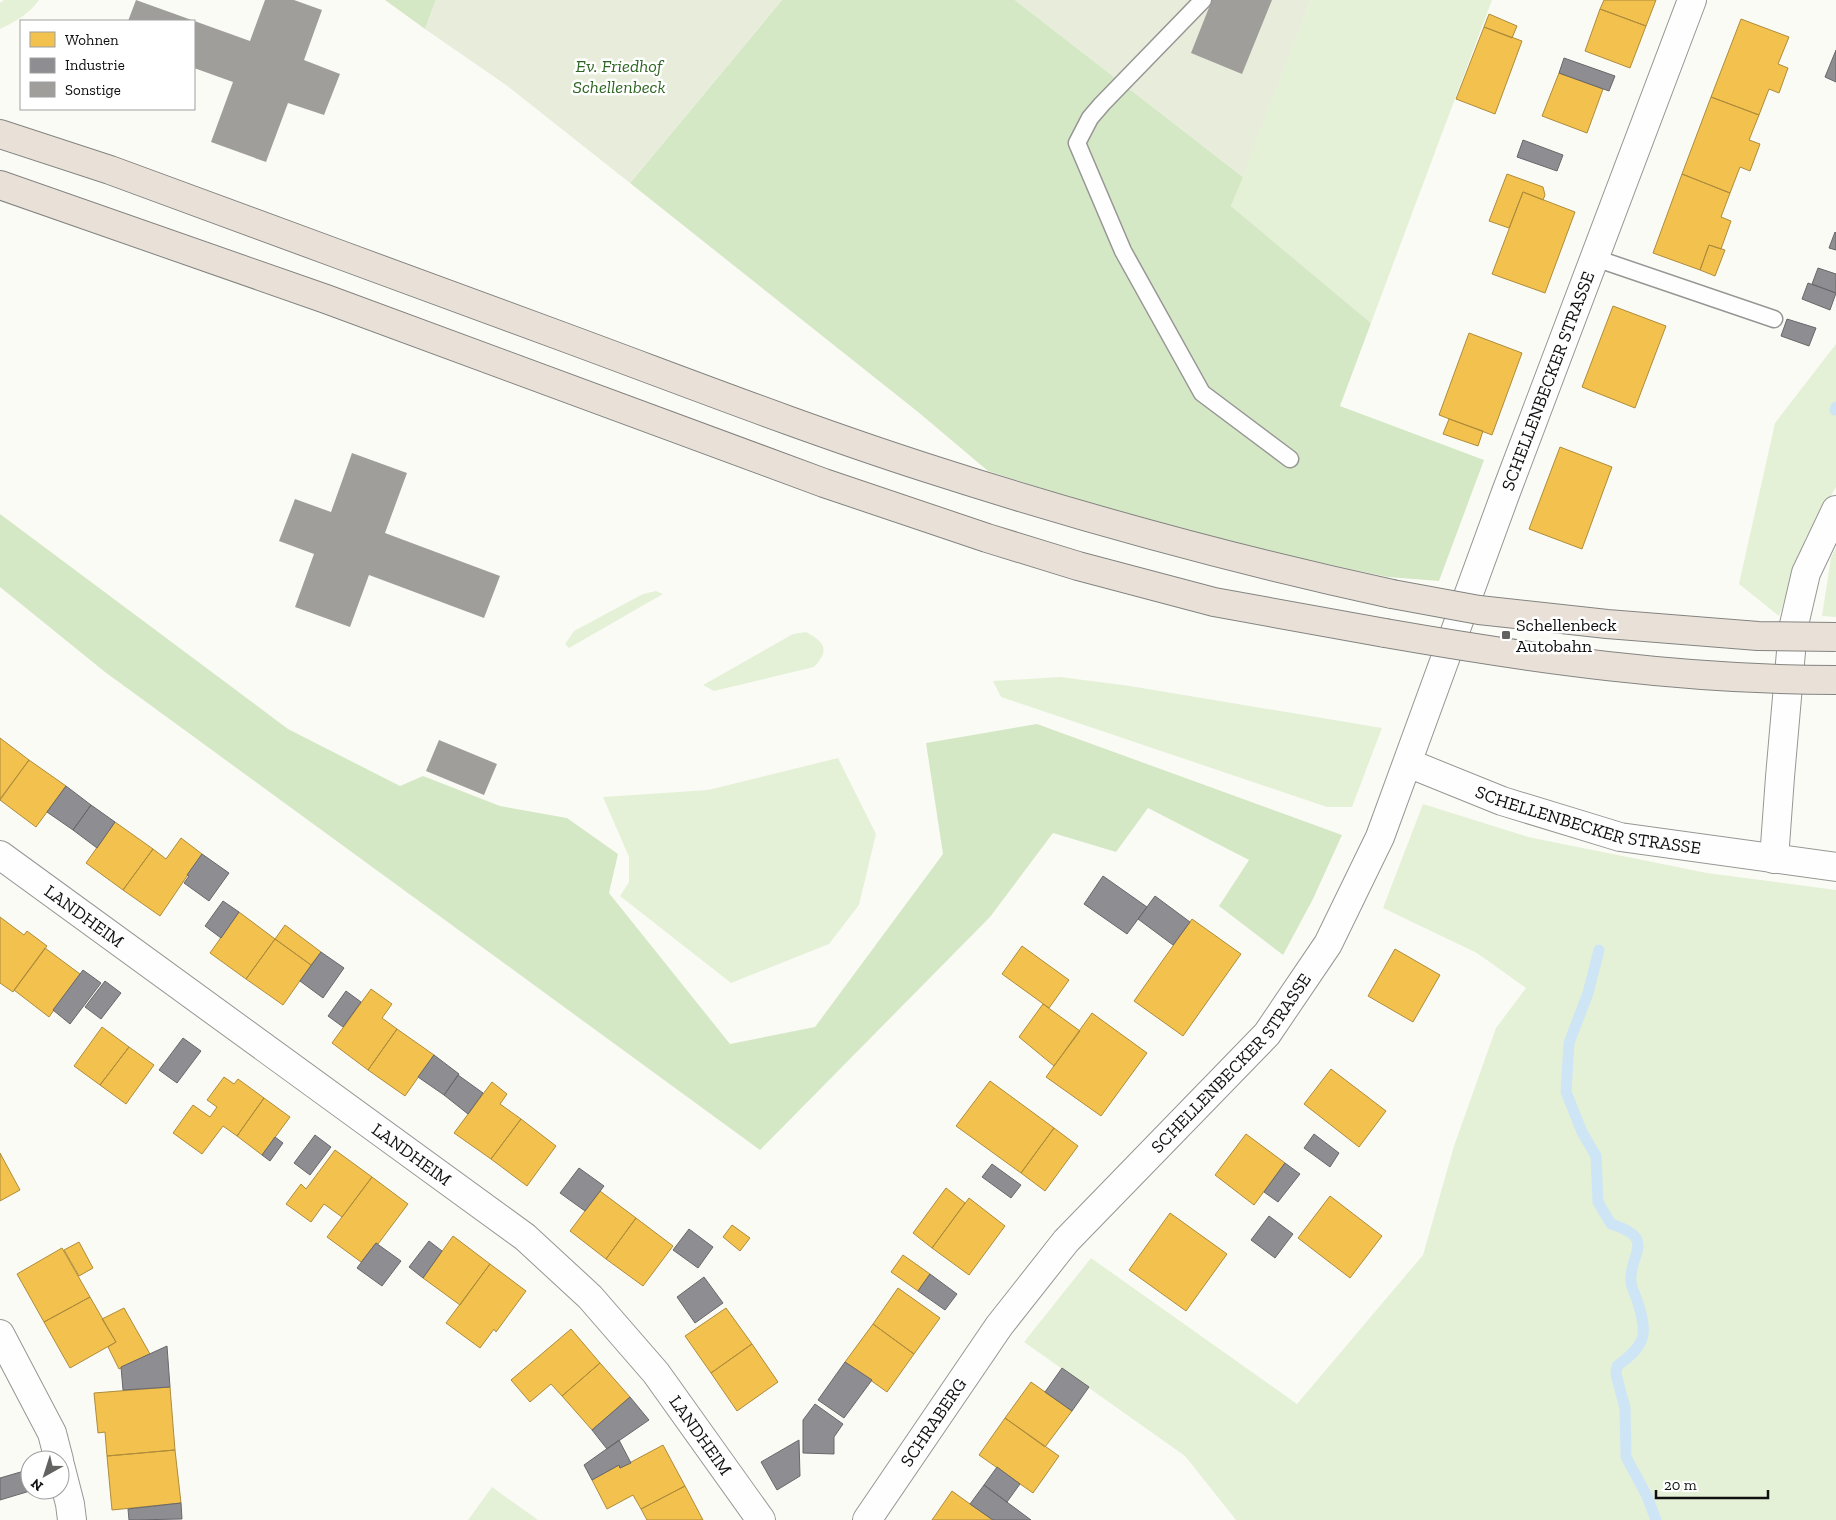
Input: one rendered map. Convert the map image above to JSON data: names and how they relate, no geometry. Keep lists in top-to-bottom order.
{
  "streets": {
    "street": ["SCHELLENBECKER STRASSE", "LANDHEIM", "SCHRABERG"]
  },
  "crossings": [
    ["SCHELLENBECKER STRASSE", "SCHRABERG"]
  ],
  "parks": ["Ev. Friedhof Schellenbeck"],
  "places": {
    "transit": ["Schellenbeck Autobahn"]
  },
  "legend": ["Wohnen", "Industrie", "Sonstige"],
  "scale_bar": "20 m",
  "north": "bottom left"
}
